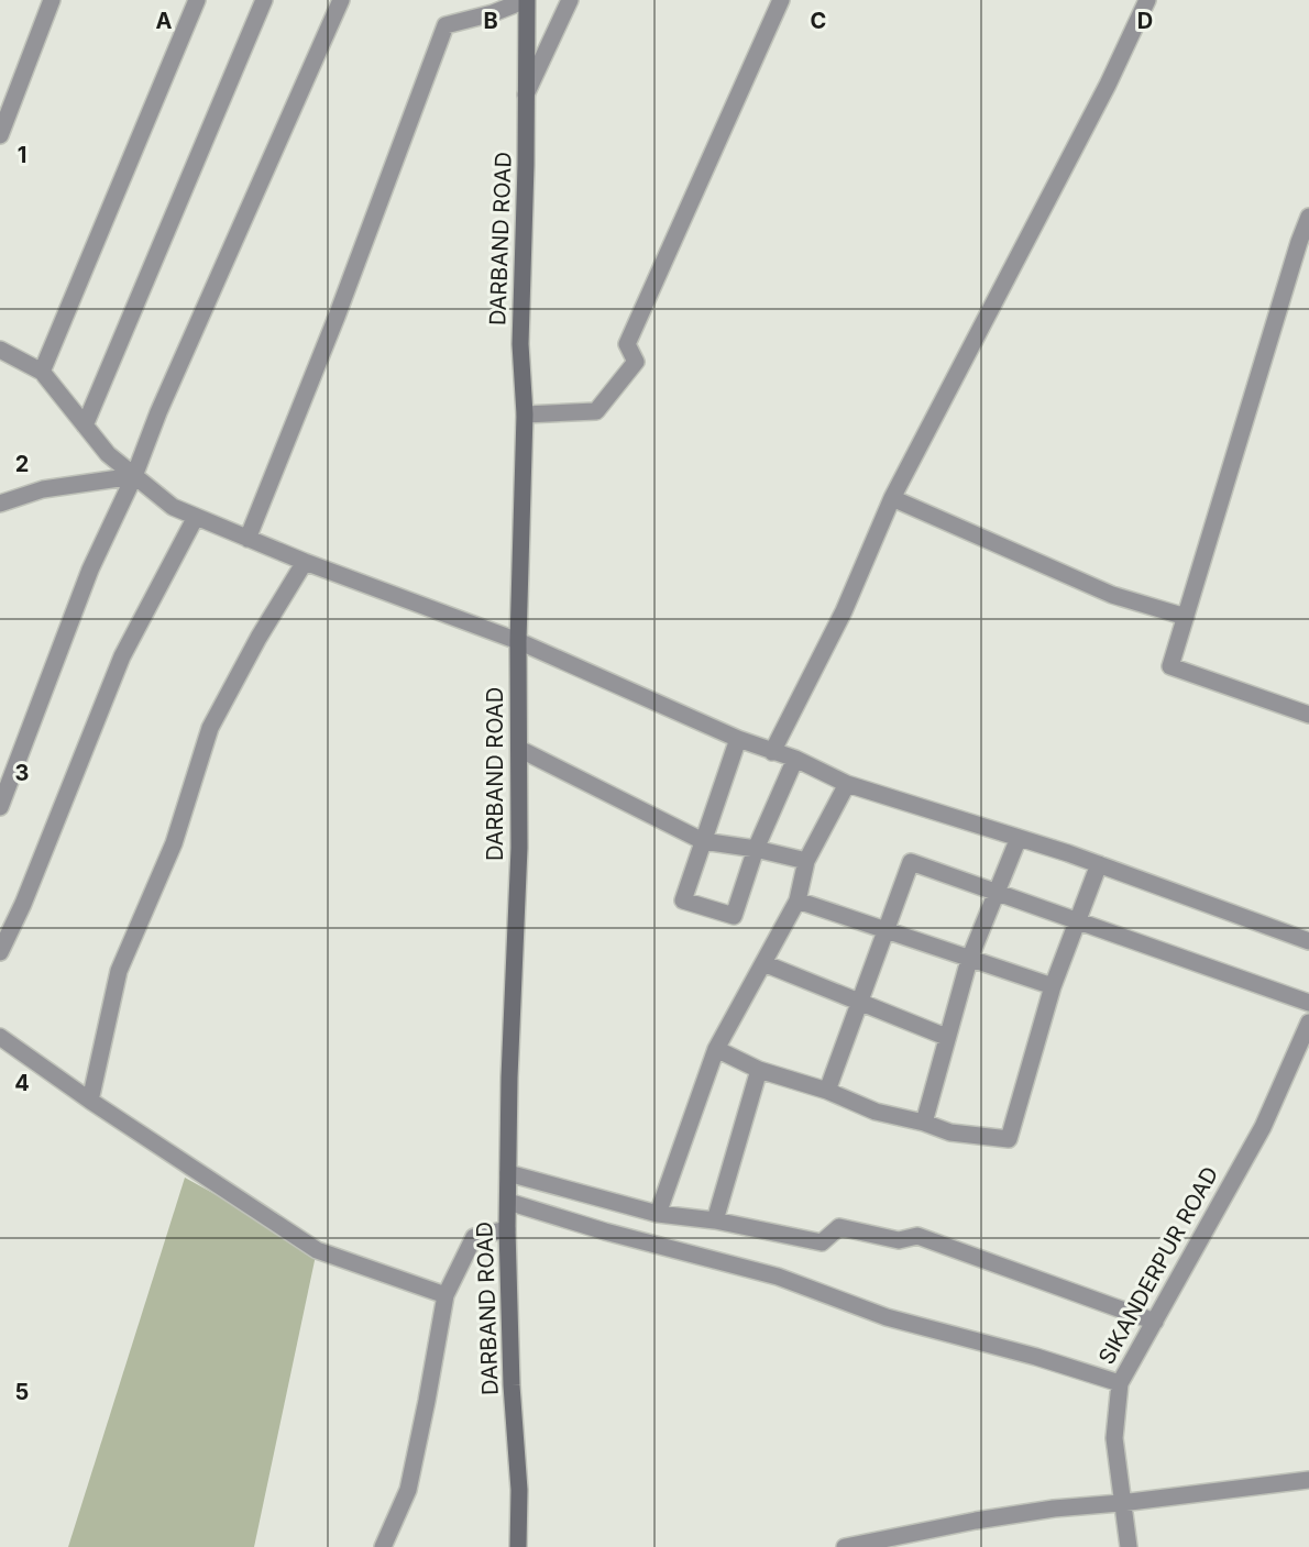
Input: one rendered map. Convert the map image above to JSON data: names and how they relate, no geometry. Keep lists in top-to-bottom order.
{
  "streets": {
    "main road": ["DARBAND ROAD"],
    "street": ["SIKANDERPUR ROAD"]
  },
  "grid": {
    "columns": [
      "A",
      "B",
      "C",
      "D"
    ],
    "rows": [
      "1",
      "2",
      "3",
      "4",
      "5"
    ]
  }
}
